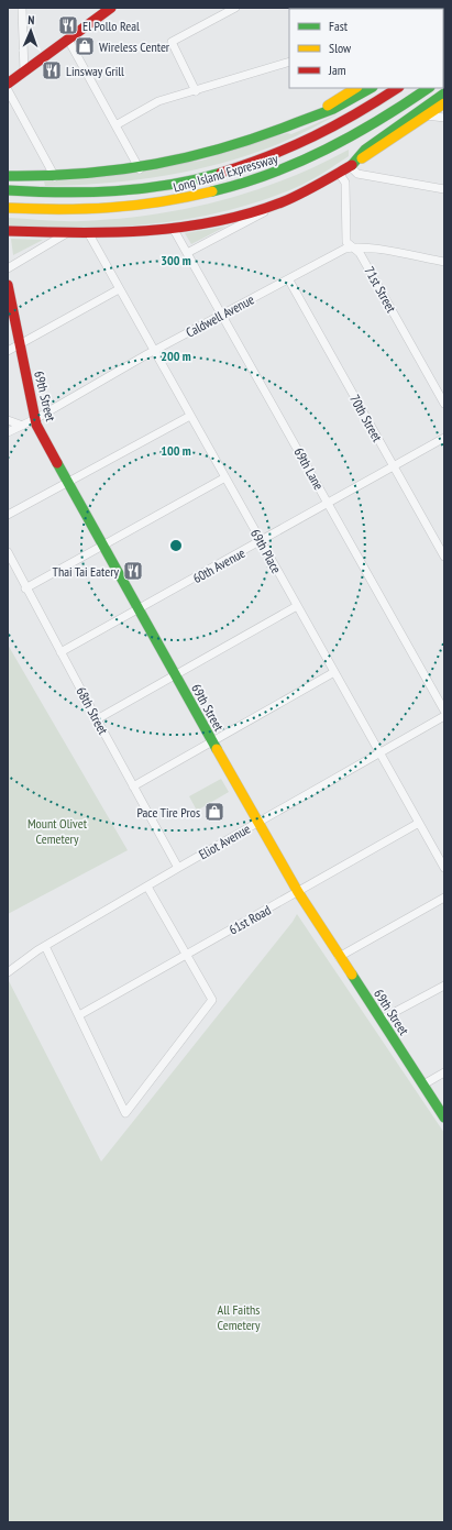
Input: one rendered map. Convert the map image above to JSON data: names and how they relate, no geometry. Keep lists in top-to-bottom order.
{
  "streets": {
    "main road": ["Long Island Expressway", "69th Street"],
    "street": [
      "71st Street",
      "Caldwell Avenue",
      "70th Street",
      "69th Lane",
      "69th Place",
      "60th Avenue",
      "68th Street",
      "Eliot Avenue",
      "61st Road"
    ]
  },
  "crossings": [
    ["71st Street", "Caldwell Avenue"],
    ["Caldwell Avenue", "69th Street"],
    ["Caldwell Avenue", "70th Street"],
    ["Caldwell Avenue", "69th Lane"],
    ["Caldwell Avenue", "69th Place"],
    ["69th Street", "60th Avenue"],
    ["69th Street", "Eliot Avenue"],
    ["69th Street", "61st Road"],
    ["70th Street", "60th Avenue"],
    ["69th Lane", "60th Avenue"],
    ["69th Place", "60th Avenue"],
    ["69th Place", "Eliot Avenue"],
    ["69th Place", "61st Road"],
    ["60th Avenue", "68th Street"],
    ["68th Street", "Eliot Avenue"]
  ],
  "parks": ["Mount Olivet Cemetery", "All Faiths Cemetery"],
  "places": {
    "restaurant": ["El Pollo Real", "Linsway Grill", "Thai Tai Eatery"],
    "shop": ["Wireless Center", "Pace Tire Pros"]
  },
  "legend": ["Fast", "Slow", "Jam"],
  "north": "top",
  "rings": ["300 m", "200 m", "100 m"]
}
